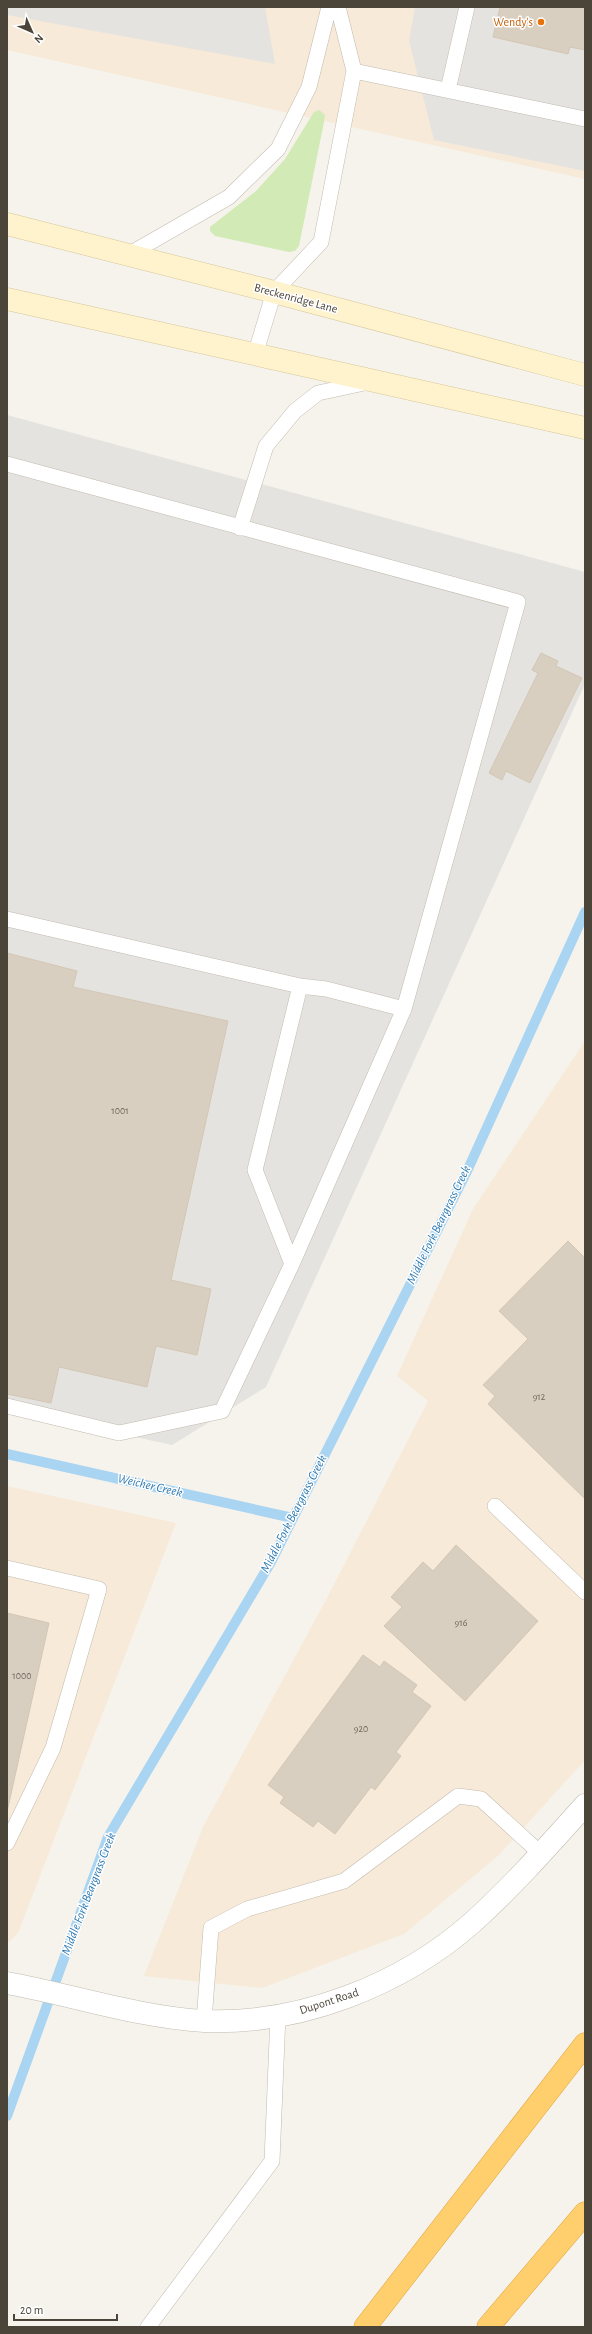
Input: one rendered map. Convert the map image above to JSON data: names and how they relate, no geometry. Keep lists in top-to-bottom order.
{
  "streets": {
    "main road": ["Breckenridge Lane"],
    "street": ["Dupont Road"]
  },
  "water": ["Middle Fork Beargrass Creek", "Weicher Creek"],
  "places": ["Wendy's"],
  "house_numbers": [
    "1001",
    "912",
    "916",
    "1000",
    "920"
  ],
  "scale_bar": "20 m",
  "north": "bottom right"
}
